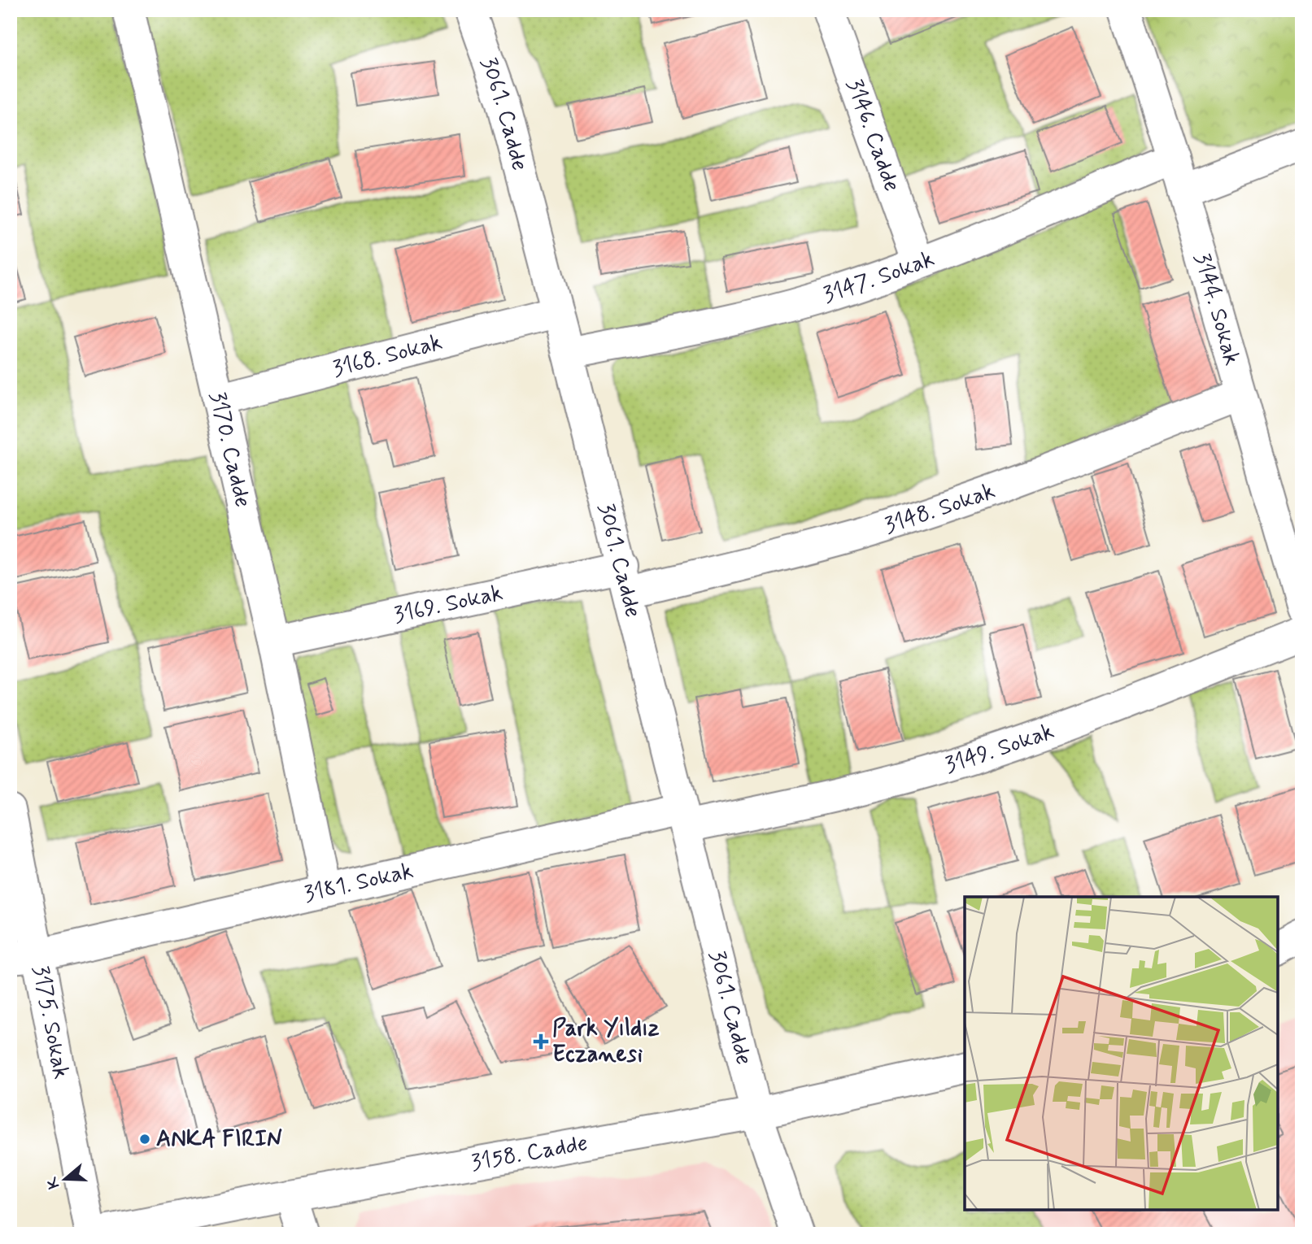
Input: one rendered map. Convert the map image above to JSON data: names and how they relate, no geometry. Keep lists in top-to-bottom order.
{
  "streets": {
    "street": [
      "3061. Cadde",
      "3146. Cadde",
      "3147. Sokak",
      "3144. Sokak",
      "3168. Sokak",
      "3170. Cadde",
      "3148. Sokak",
      "3169. Sokak",
      "3149. Sokak",
      "3181. Sokak",
      "3175. Sokak",
      "3158. Cadde"
    ]
  },
  "crossings": [
    ["3061. Cadde", "3147. Sokak"],
    ["3061. Cadde", "3168. Sokak"],
    ["3061. Cadde", "3148. Sokak"],
    ["3061. Cadde", "3169. Sokak"],
    ["3061. Cadde", "3149. Sokak"],
    ["3061. Cadde", "3181. Sokak"],
    ["3061. Cadde", "3158. Cadde"],
    ["3146. Cadde", "3147. Sokak"],
    ["3147. Sokak", "3144. Sokak"],
    ["3144. Sokak", "3148. Sokak"],
    ["3168. Sokak", "3170. Cadde"],
    ["3170. Cadde", "3169. Sokak"],
    ["3170. Cadde", "3181. Sokak"],
    ["3148. Sokak", "3169. Sokak"],
    ["3149. Sokak", "3181. Sokak"],
    ["3181. Sokak", "3175. Sokak"],
    ["3175. Sokak", "3158. Cadde"]
  ],
  "places": {
    "health": ["Park Yıldız Eczanesi"],
    "other": ["ANKA FIRIN"]
  },
  "north": "left"
}
